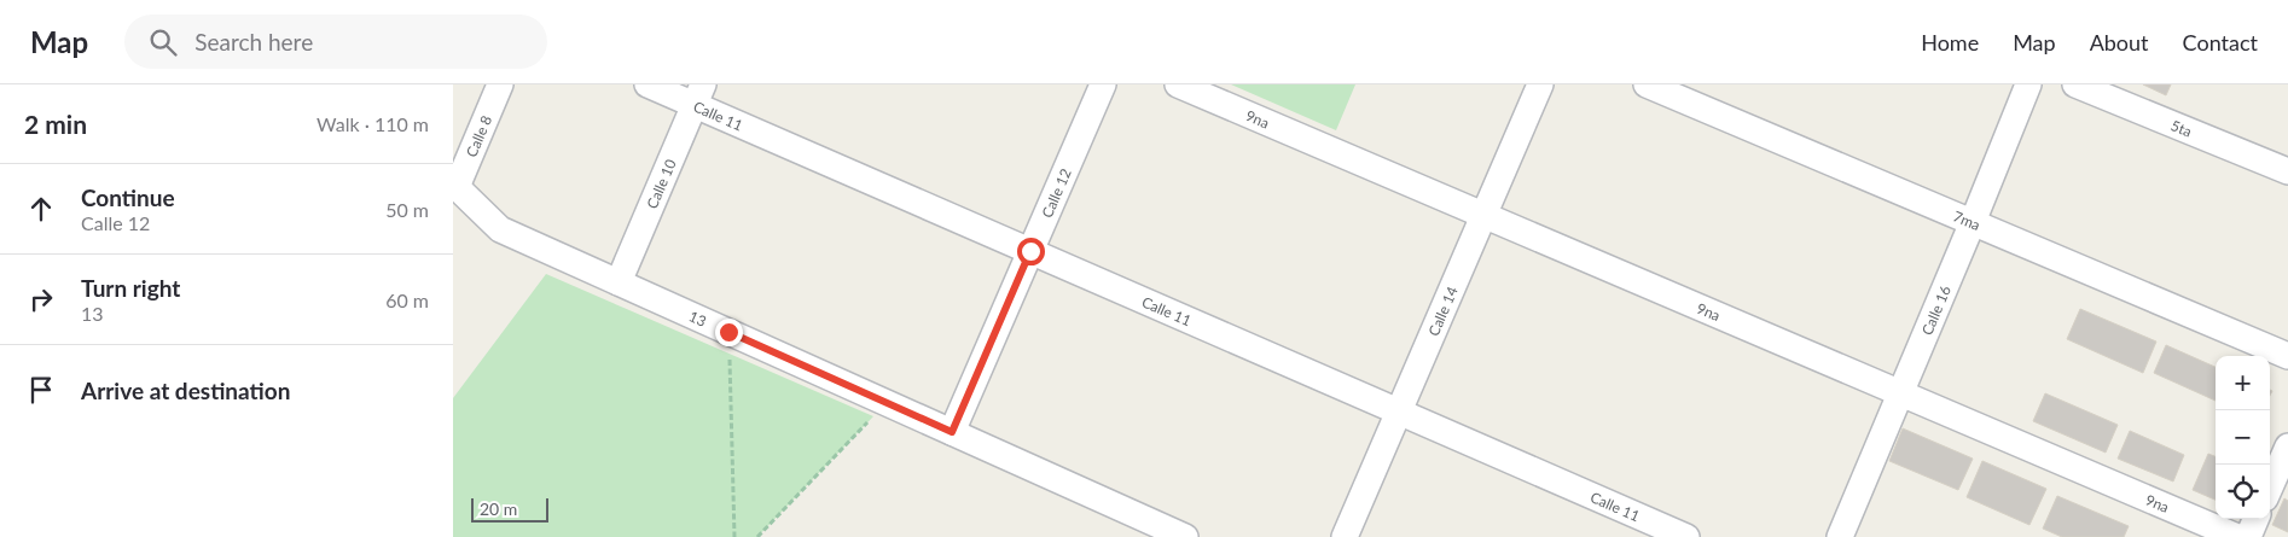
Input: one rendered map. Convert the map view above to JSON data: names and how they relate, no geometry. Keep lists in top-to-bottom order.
{
  "streets": {
    "street": [
      "Calle 11",
      "9na",
      "5ta",
      "Calle 8",
      "Calle 10",
      "Calle 12",
      "7ma",
      "Calle 14",
      "Calle 16",
      "13"
    ]
  },
  "crossings": [
    ["Calle 11", "Calle 10"],
    ["Calle 11", "Calle 12"],
    ["Calle 11", "Calle 14"],
    ["9na", "Calle 14"],
    ["9na", "Calle 16"],
    ["Calle 8", "13"],
    ["Calle 10", "13"],
    ["Calle 12", "13"],
    ["7ma", "Calle 16"]
  ],
  "scale_bar": "20 m",
  "page": {
    "header": "Map",
    "search": "Search here",
    "nav": [
      "Home",
      "Map",
      "About",
      "Contact"
    ],
    "heading": ["2 min", "Walk · 110 m"],
    "list": [
      ["Continue", "Calle 12", "50 m"],
      ["Turn right", "13", "60 m"],
      "Arrive at destination"
    ],
    "map_buttons": ["+", "−"],
    "scale": "20 m"
  }
}
